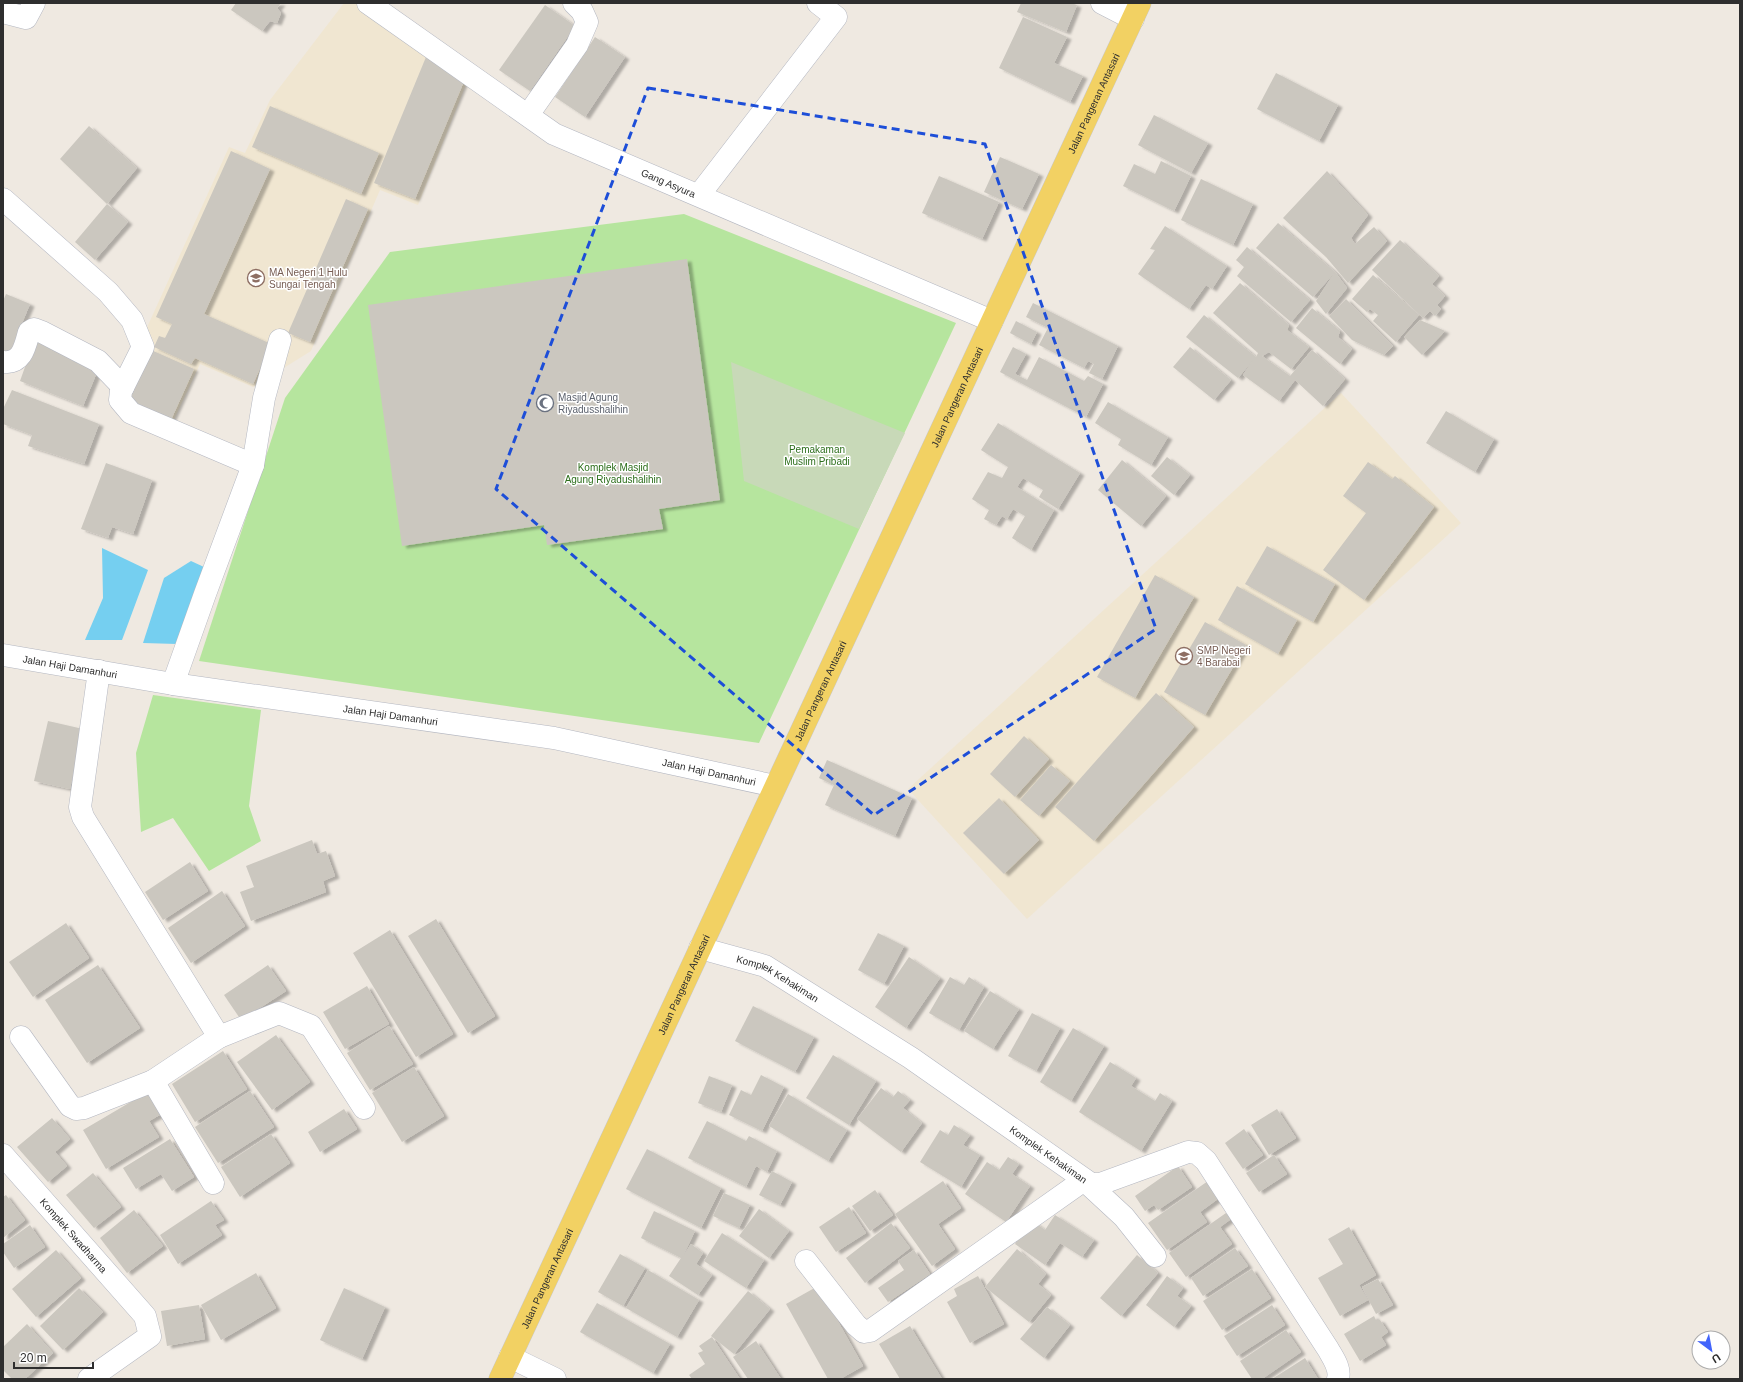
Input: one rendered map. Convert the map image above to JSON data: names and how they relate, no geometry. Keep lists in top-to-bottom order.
{
  "streets": {
    "main road": ["Jalan Pangeran Antasari"],
    "street": [
      "Gang Asyura",
      "Jalan Haji Damanhuri",
      "Komplek Kehakiman",
      "Komplek Swadharma"
    ]
  },
  "crossings": [
    ["Jalan Pangeran Antasari", "Gang Asyura"],
    ["Jalan Pangeran Antasari", "Jalan Haji Damanhuri"],
    ["Jalan Pangeran Antasari", "Komplek Kehakiman"]
  ],
  "parks": ["Pemakaman Muslim Pribadi", "Komplek Masjid Agung Riyadushalihin"],
  "places": {
    "school or university": ["MA Negeri 1 Hulu Sungai Tengah", "SMP Negeri 4 Barabai"],
    "mosque": ["Masjid Agung Riyadusshalihin"]
  },
  "scale_bar": "20 m",
  "north": "bottom right"
}
